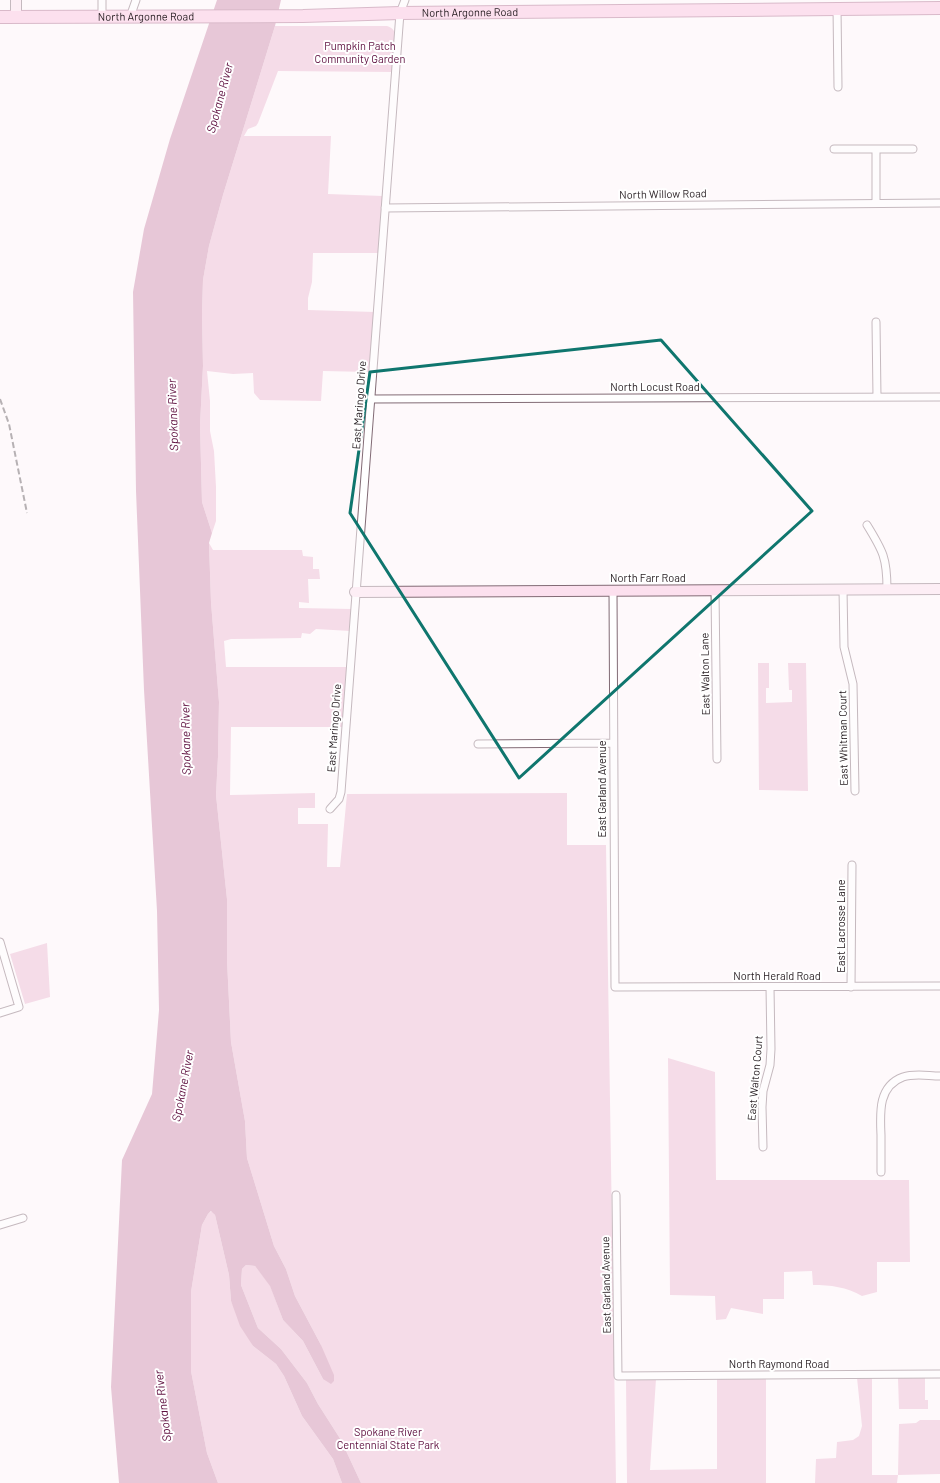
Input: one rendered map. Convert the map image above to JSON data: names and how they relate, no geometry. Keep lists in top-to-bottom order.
{
  "streets": {
    "main road": ["North Argonne Road"],
    "street": [
      "North Willow Road",
      "North Locust Road",
      "East Maringo Drive",
      "North Farr Road",
      "East Walton Lane",
      "East Whitman Court",
      "East Garland Avenue",
      "East Lacrosse Lane",
      "North Herald Road",
      "East Walton Court",
      "North Raymond Road"
    ]
  },
  "crossings": [
    ["North Argonne Road", "East Maringo Drive"],
    ["North Willow Road", "East Maringo Drive"],
    ["North Locust Road", "East Maringo Drive"],
    ["East Maringo Drive", "North Farr Road"],
    ["North Farr Road", "East Walton Lane"],
    ["North Farr Road", "East Whitman Court"],
    ["North Farr Road", "East Garland Avenue"],
    ["East Garland Avenue", "North Herald Road"],
    ["East Garland Avenue", "North Raymond Road"],
    ["East Lacrosse Lane", "North Herald Road"],
    ["North Herald Road", "East Walton Court"]
  ],
  "water": ["Spokane River"],
  "parks": ["Pumpkin Patch Community Garden", "Spokane River Centennial State Park"]
}
